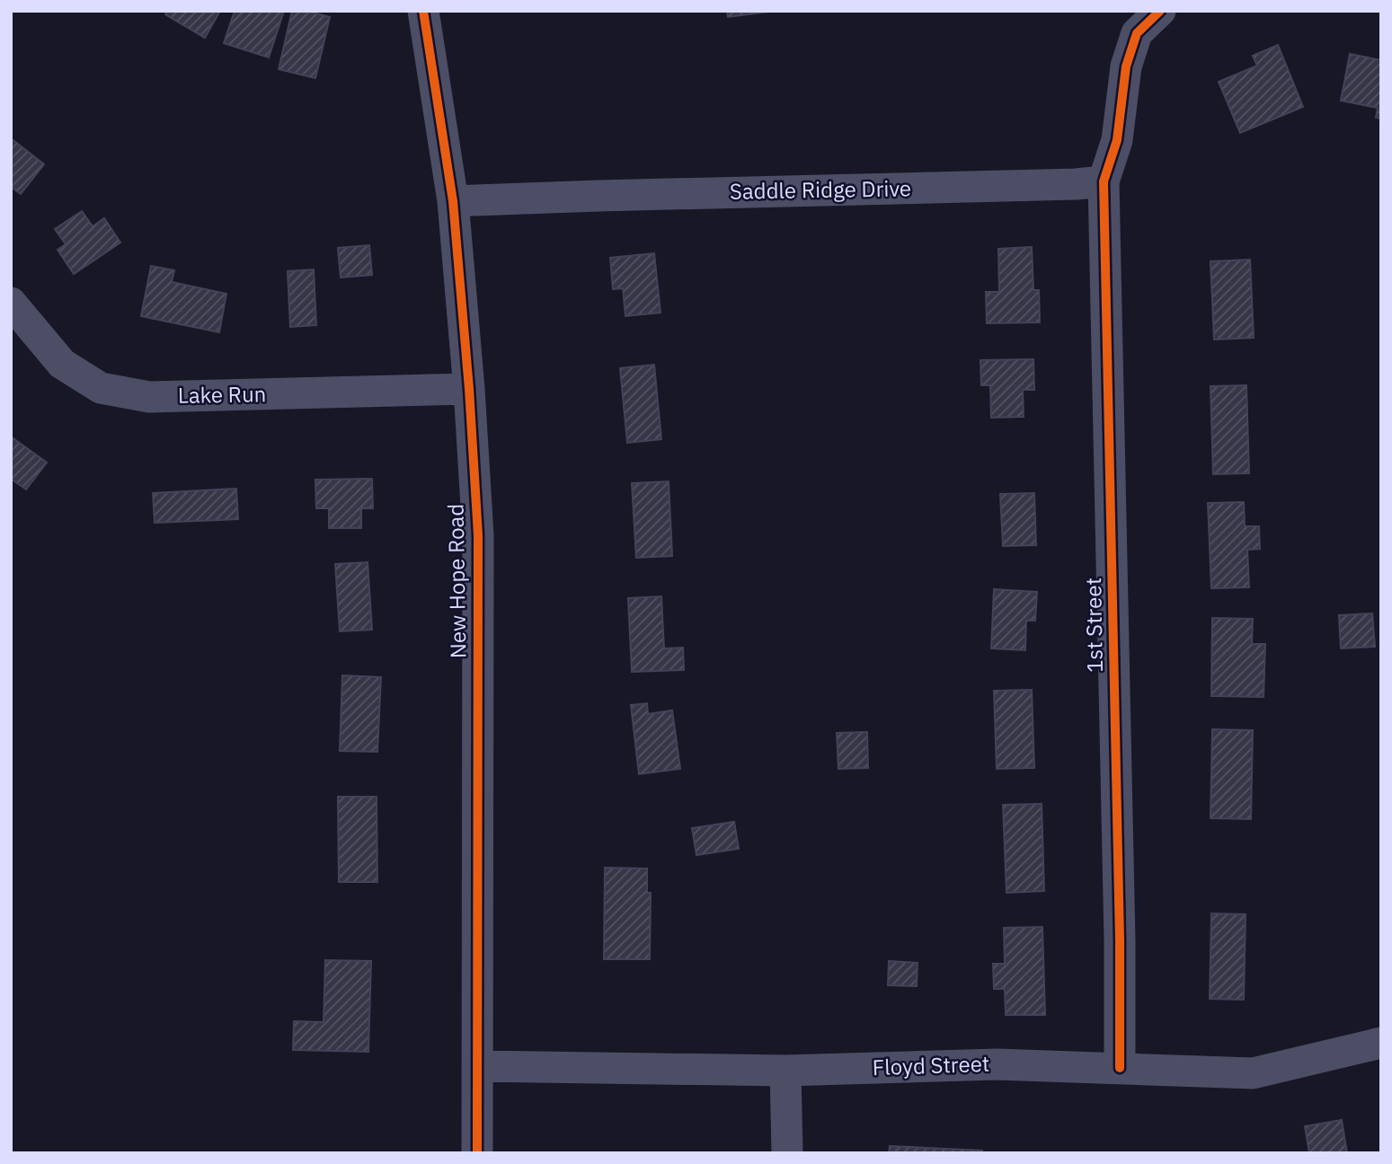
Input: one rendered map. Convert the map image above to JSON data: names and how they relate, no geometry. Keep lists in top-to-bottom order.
{
  "streets": {
    "street": [
      "Saddle Ridge Drive",
      "Lake Run",
      "New Hope Road",
      "1st Street",
      "Floyd Street"
    ]
  },
  "crossings": [
    ["Saddle Ridge Drive", "New Hope Road"],
    ["Saddle Ridge Drive", "1st Street"],
    ["Lake Run", "New Hope Road"],
    ["New Hope Road", "Floyd Street"],
    ["1st Street", "Floyd Street"]
  ]
}
